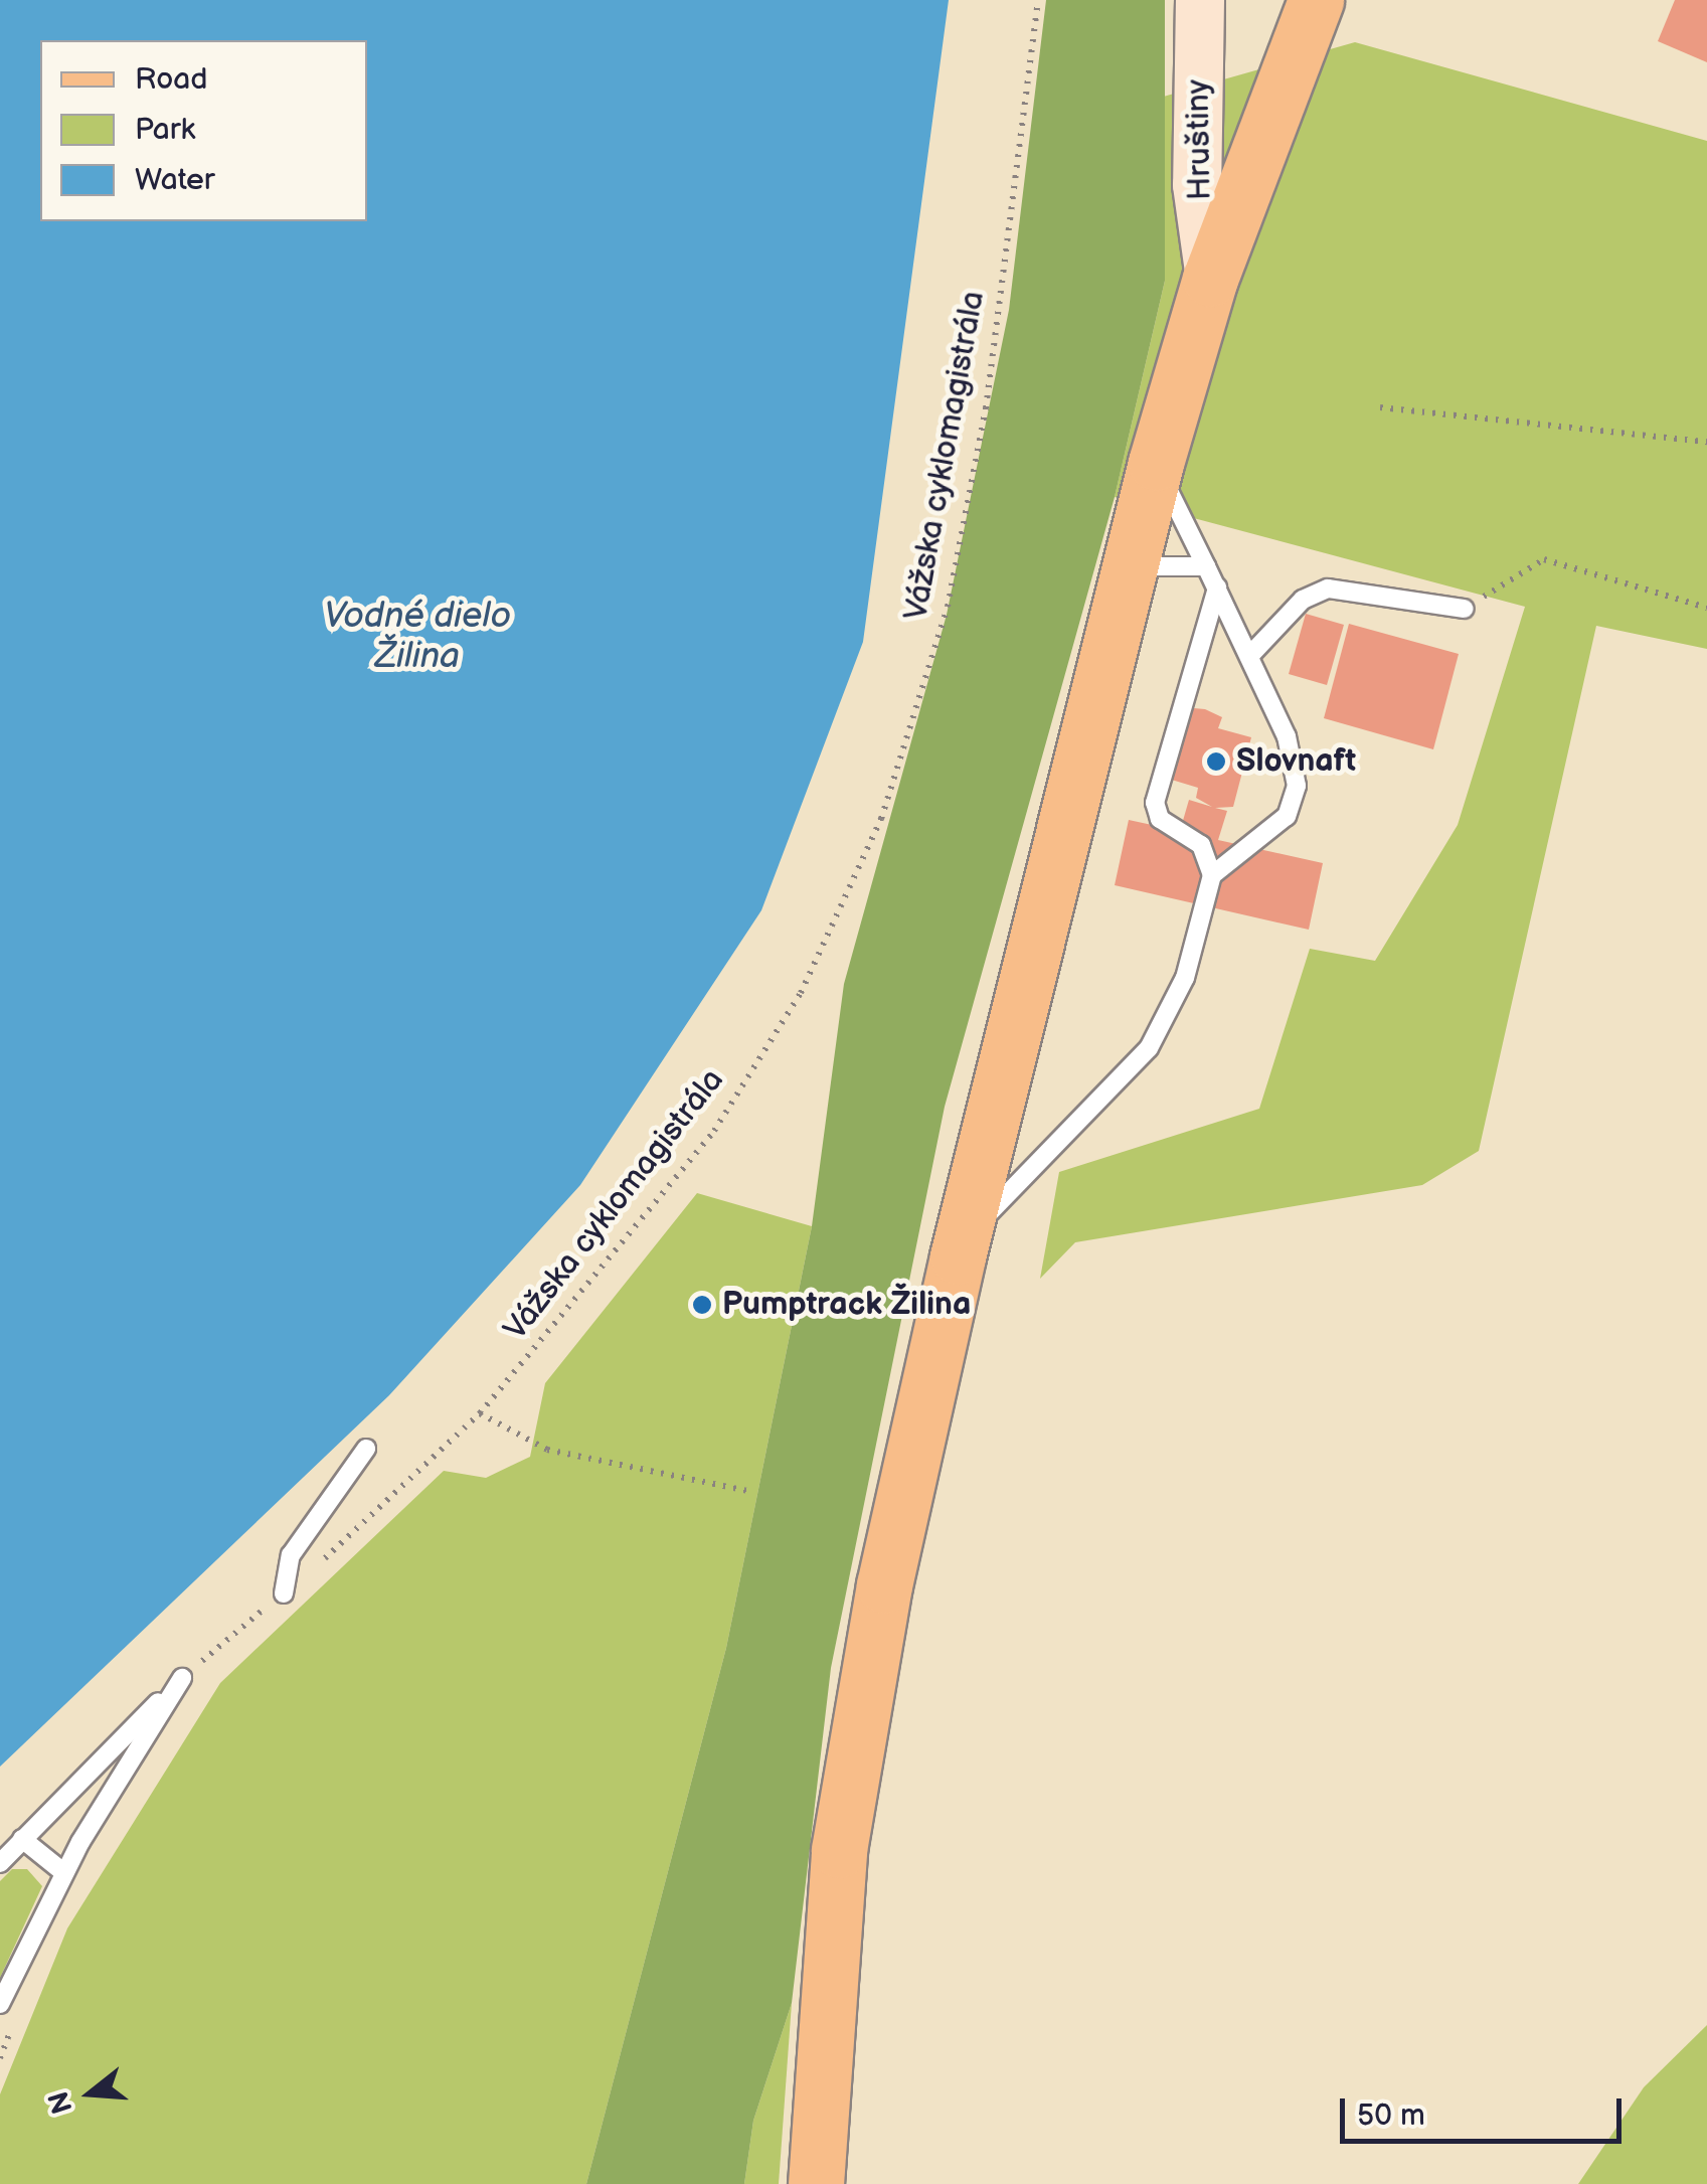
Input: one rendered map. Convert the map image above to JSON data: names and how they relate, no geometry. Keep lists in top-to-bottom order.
{
  "streets": {
    "street": ["Hruštiny"],
    "path": ["Vážska cyklomagistrála"]
  },
  "water": ["Vodné dielo Žilina"],
  "places": ["Slovnaft", "Pumptrack Žilina"],
  "legend": ["Road", "Park", "Water"],
  "scale_bar": "50 m",
  "north": "left"
}
